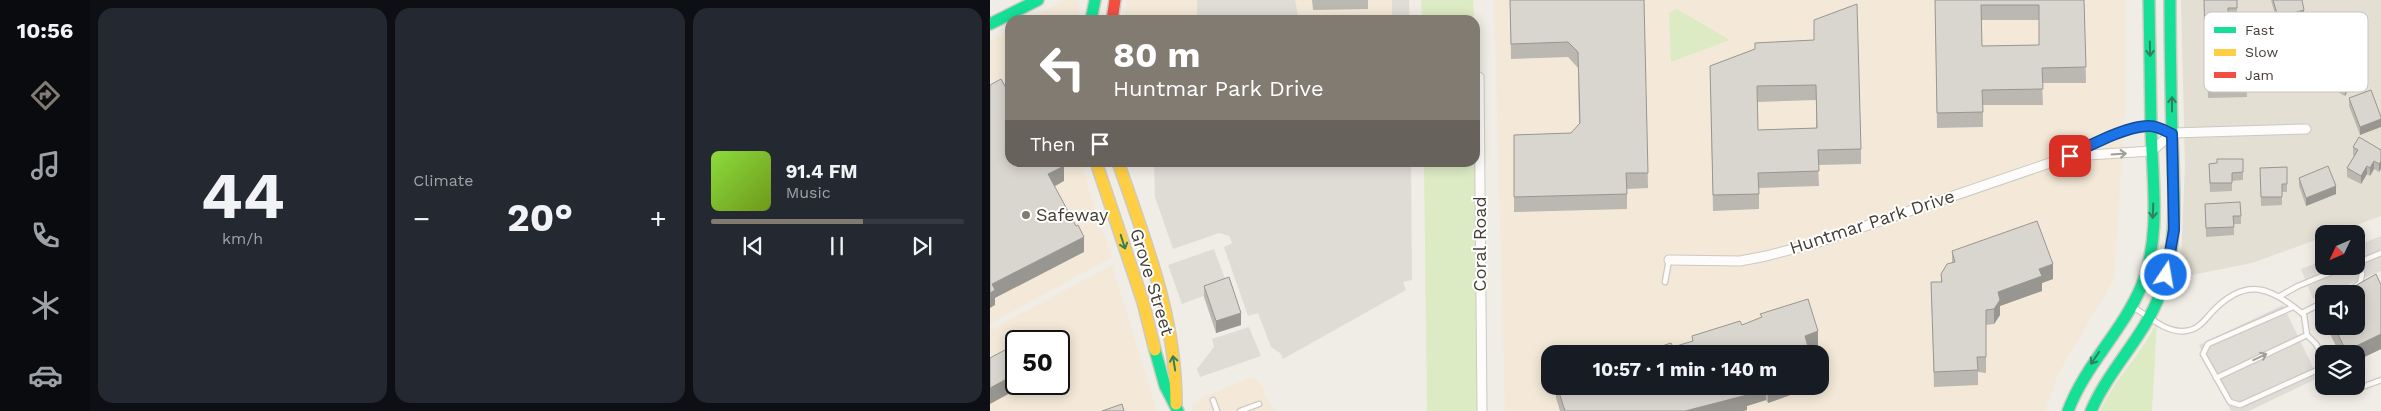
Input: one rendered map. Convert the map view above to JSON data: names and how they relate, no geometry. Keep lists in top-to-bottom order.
{
  "streets": {
    "main road": ["Grove Street"],
    "street": ["Huntmar Park Drive", "Coral Road"]
  },
  "places": ["Safeway"],
  "legend": ["Fast", "Slow", "Jam"],
  "north": "bottom left",
  "page": {
    "tabs": "10:56",
    "tile": [
      ["44", "km/h"],
      "Climate"
    ],
    "turn": ["80 m", "Huntmar Park Drive"],
    "then": "Then",
    "song": ["91.4 FM", "Music"],
    "heat": ["−", "20°", "+"],
    "limit": "50",
    "trip": "10:57 · 1 min · 140 m"
  }
}
